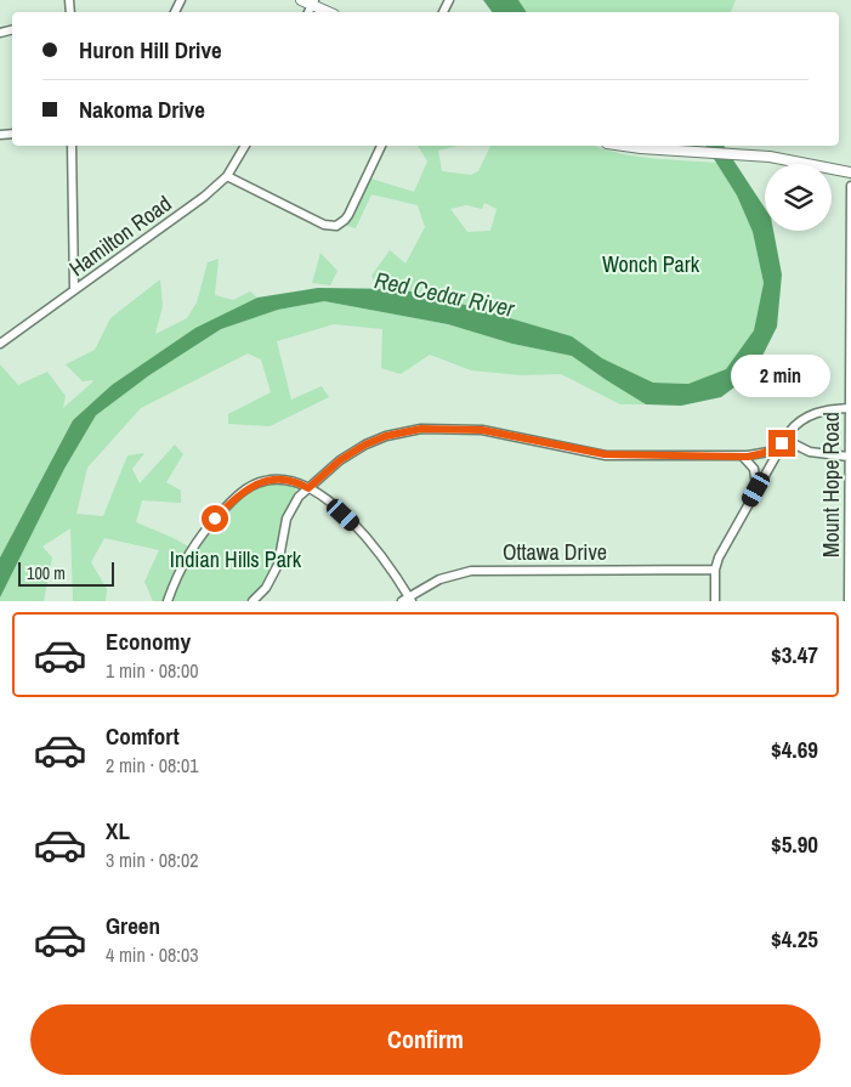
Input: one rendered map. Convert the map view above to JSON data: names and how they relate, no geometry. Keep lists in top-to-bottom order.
{
  "streets": {
    "street": ["Hamilton Road", "Mount Hope Road", "Ottawa Drive"]
  },
  "water": ["Red Cedar River"],
  "parks": ["Wonch Park", "Indian Hills Park"],
  "scale_bar": "100 m",
  "page": {
    "banner": ["Huron Hill Drive", "Nakoma Drive"],
    "bubble": "2 min",
    "scale": "100 m",
    "list": [
      {
        "name": "Economy",
        "note": "1 min · 08:00",
        "value": "$3.47"
      },
      {
        "name": "Comfort",
        "note": "2 min · 08:01",
        "value": "$4.69"
      },
      {
        "name": "XL",
        "note": "3 min · 08:02",
        "value": "$5.90"
      },
      {
        "name": "Green",
        "note": "4 min · 08:03",
        "value": "$4.25"
      }
    ],
    "buttons": "Confirm"
  }
}
